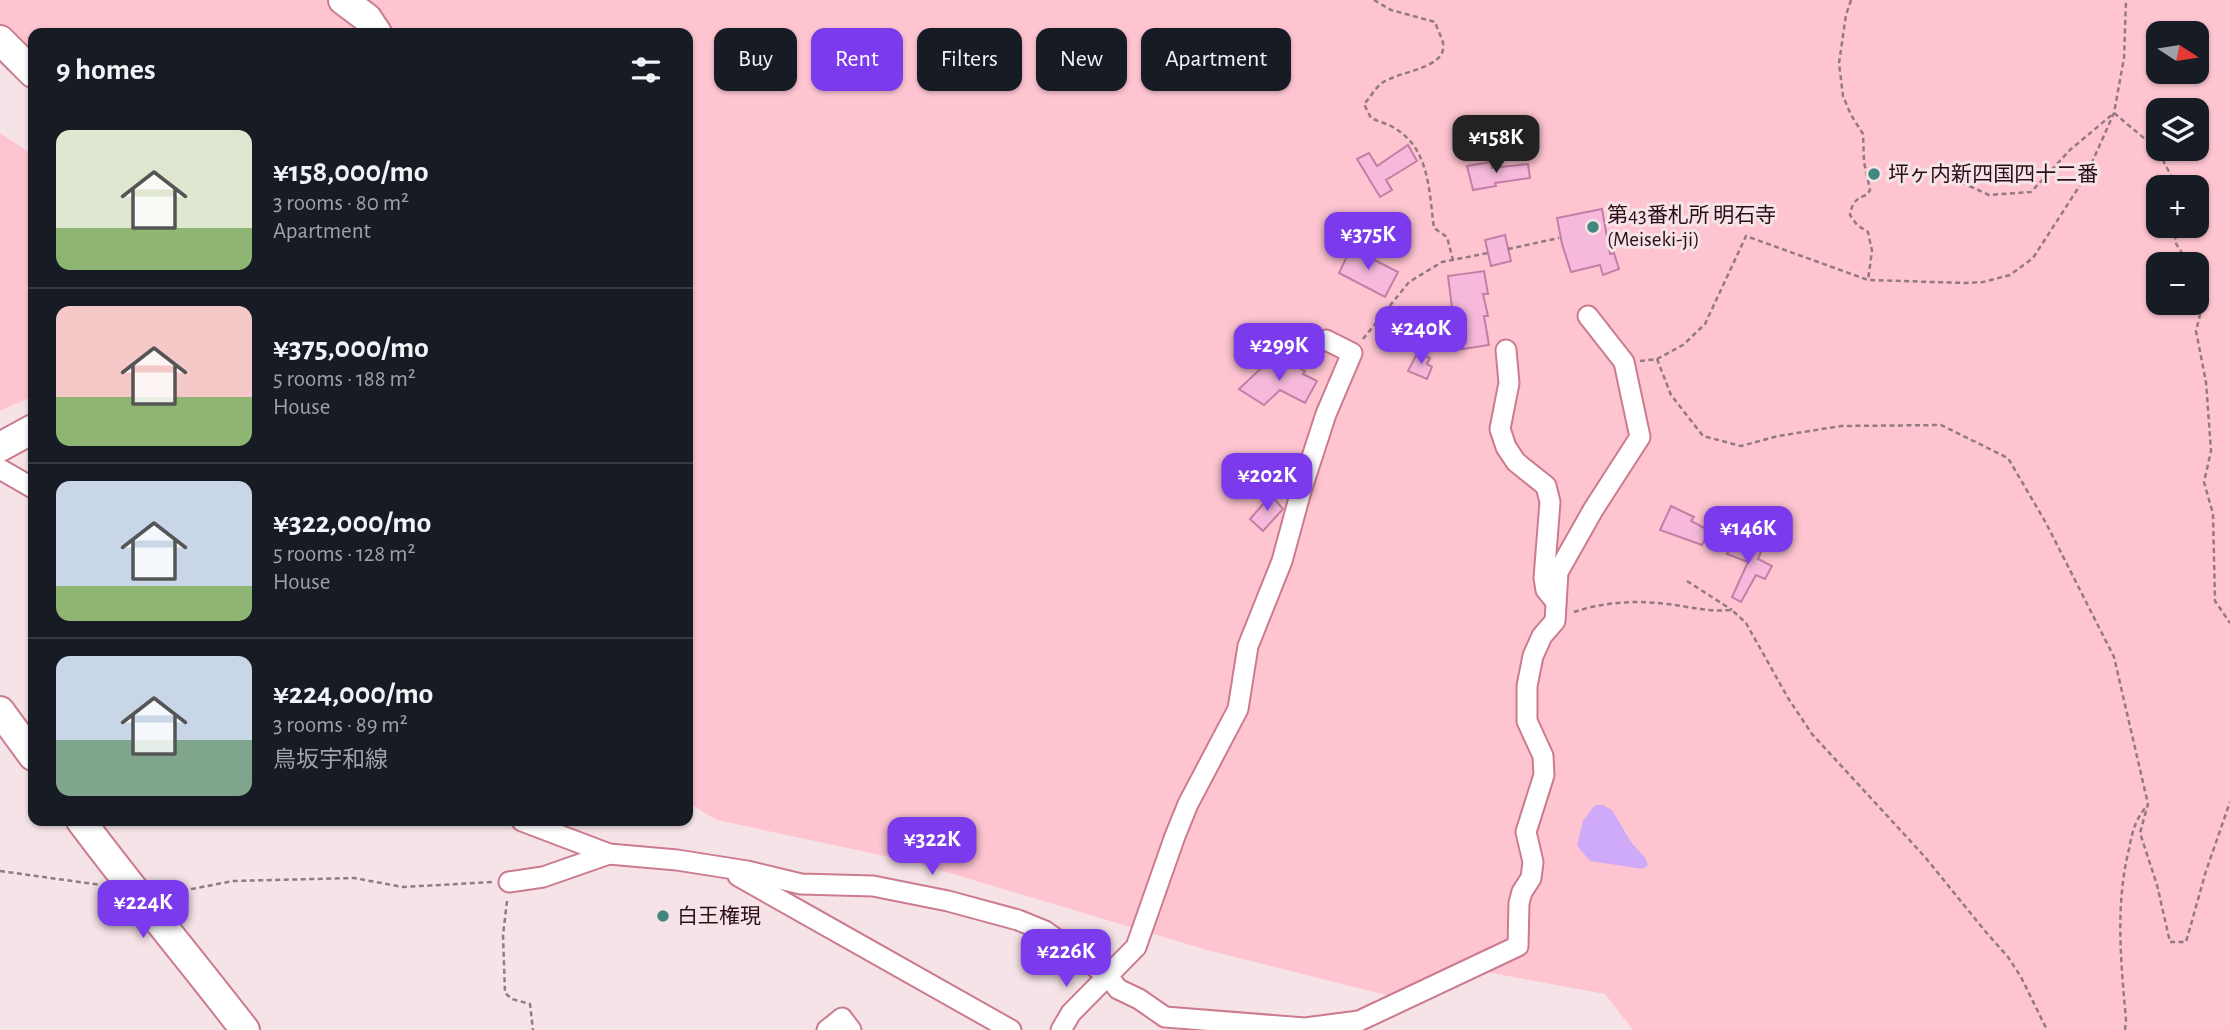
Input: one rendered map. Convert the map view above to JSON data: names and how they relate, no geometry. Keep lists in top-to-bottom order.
{
  "places": ["坪ヶ内新四国四十二番", "第43番札所 明石寺 (Meiseki-ji)", "白王権現"],
  "north": "right",
  "page": {
    "map_buttons": ["+", "−"],
    "chip": [
      "Buy",
      "Rent",
      "Filters",
      "New",
      "Apartment"
    ],
    "heading": "9 homes",
    "list": [
      {
        "name": "¥158,000/mo",
        "note": "3 rooms · 80 m² · Apartment"
      },
      {
        "name": "¥375,000/mo",
        "note": "5 rooms · 188 m² · House"
      },
      {
        "name": "¥322,000/mo",
        "note": "5 rooms · 128 m² · House"
      },
      {
        "name": "¥224,000/mo",
        "note": "3 rooms · 89 m² · 鳥坂宇和線"
      }
    ],
    "price": [
      "¥158K",
      "¥375K",
      "¥240K",
      "¥299K",
      "¥202K",
      "¥146K",
      "¥322K",
      "¥224K",
      "¥226K"
    ]
  }
}
